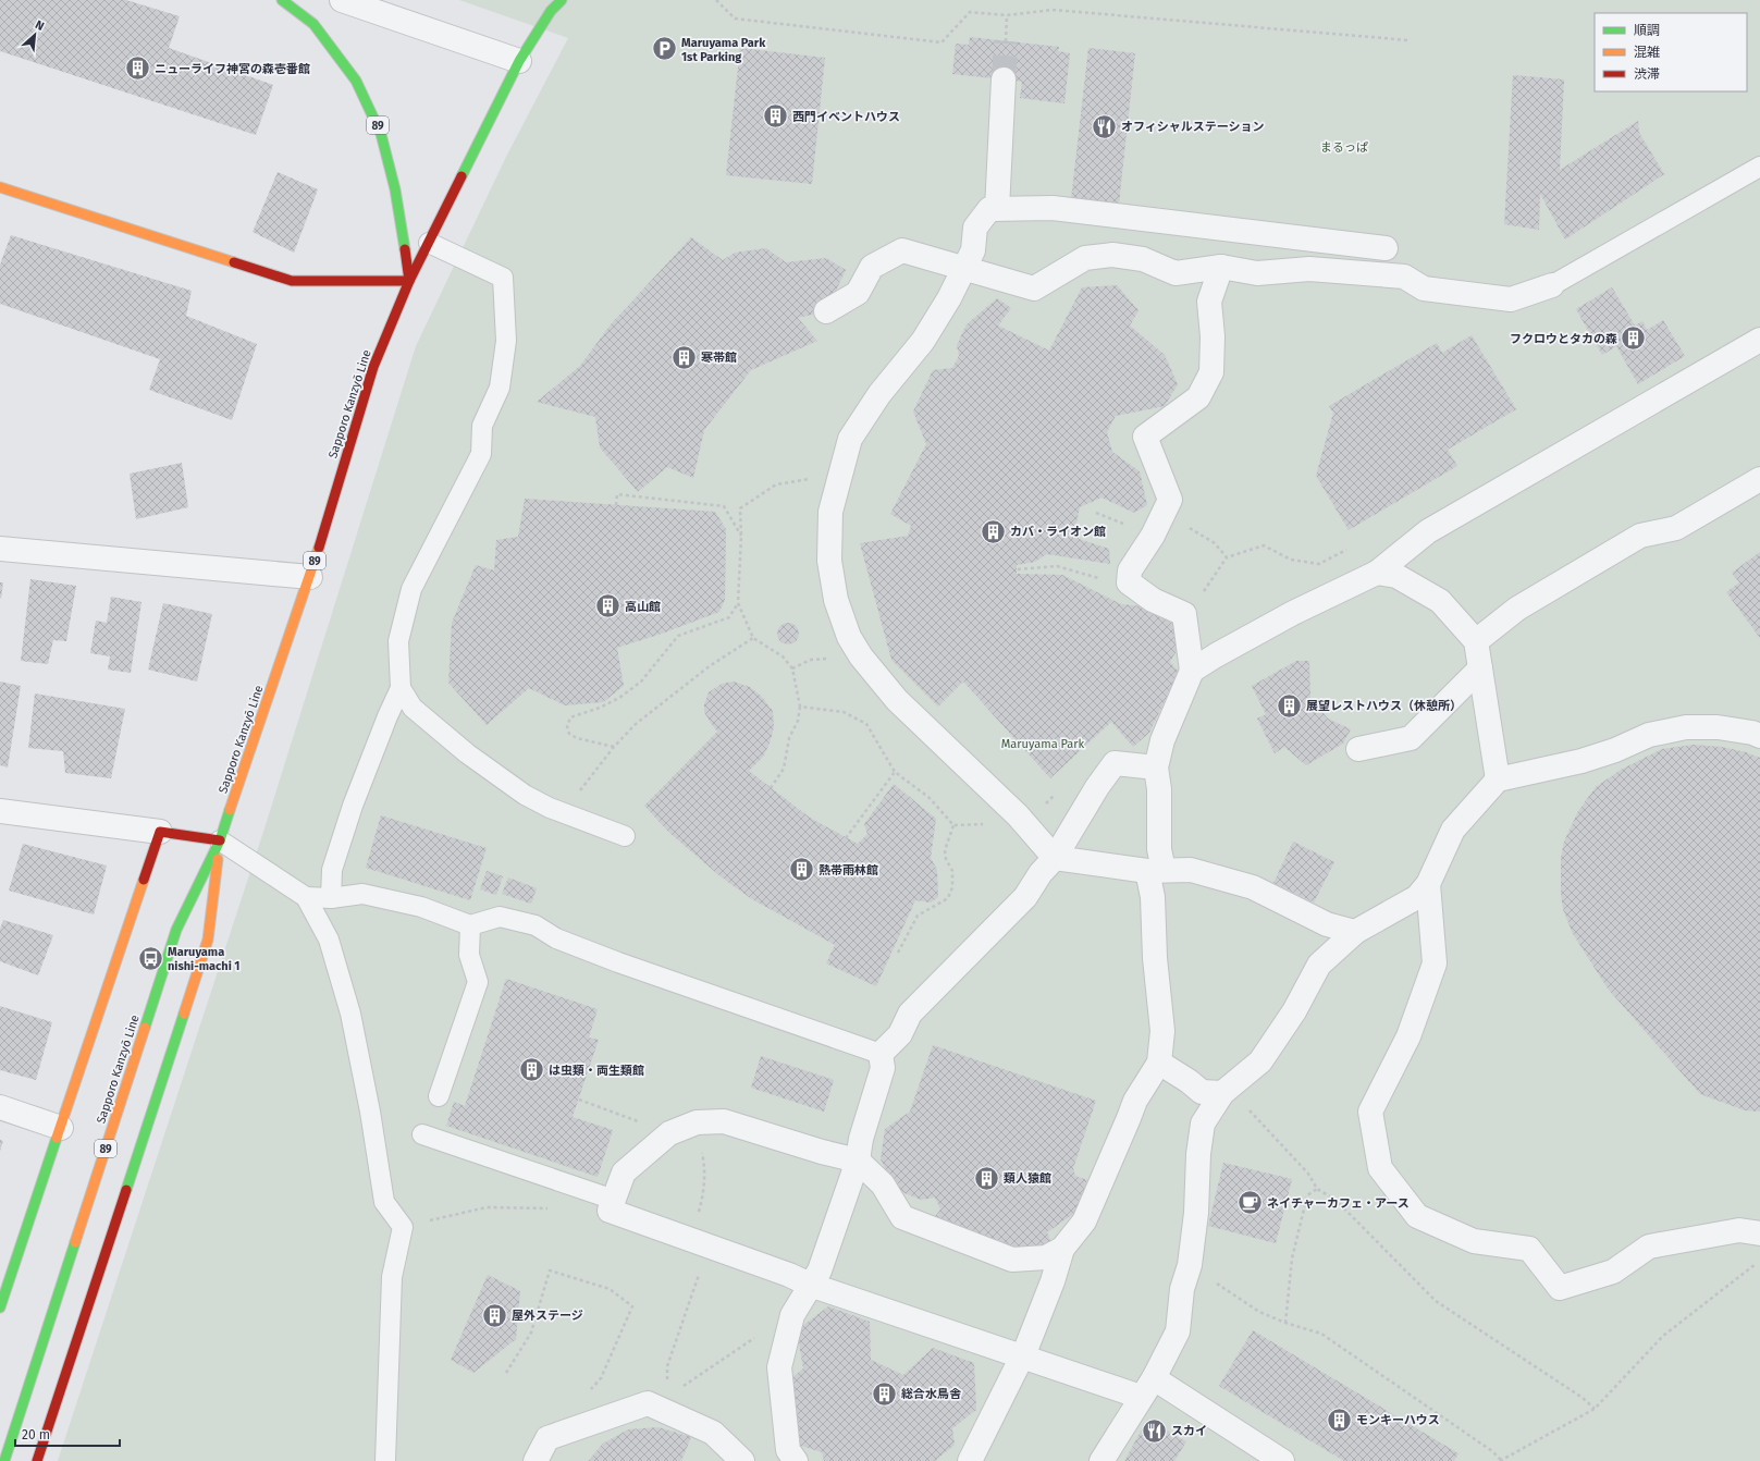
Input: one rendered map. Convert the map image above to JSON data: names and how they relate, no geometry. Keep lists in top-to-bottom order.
{
  "streets": {
    "main road": ["89", "Sapporo Kanzyō Line"]
  },
  "crossings": [
    ["89", "Sapporo Kanzyō Line"]
  ],
  "parks": ["まるっぱ", "Maruyama Park"],
  "places": {
    "parking": ["Maruyama Park 1st Parking"],
    "building": [
      "ニューライフ神宮の森壱番館",
      "西門イベントハウス",
      "フクロウとタカの森",
      "寒帯館",
      "カバ・ライオン館",
      "高山館",
      "展望レストハウス（休憩所）",
      "熱帯雨林館",
      "は虫類・両生類館",
      "類人猿館",
      "屋外ステージ",
      "総合水鳥舎",
      "モンキーハウス"
    ],
    "restaurant": ["オフィシャルステーション", "スカイ"],
    "bus stop": ["Maruyama nishi-machi 1"],
    "cafe": ["ネイチャーカフェ・アース"]
  },
  "legend": ["順調", "混雑", "渋滞"],
  "scale_bar": "20 m",
  "north": "top right"
}
